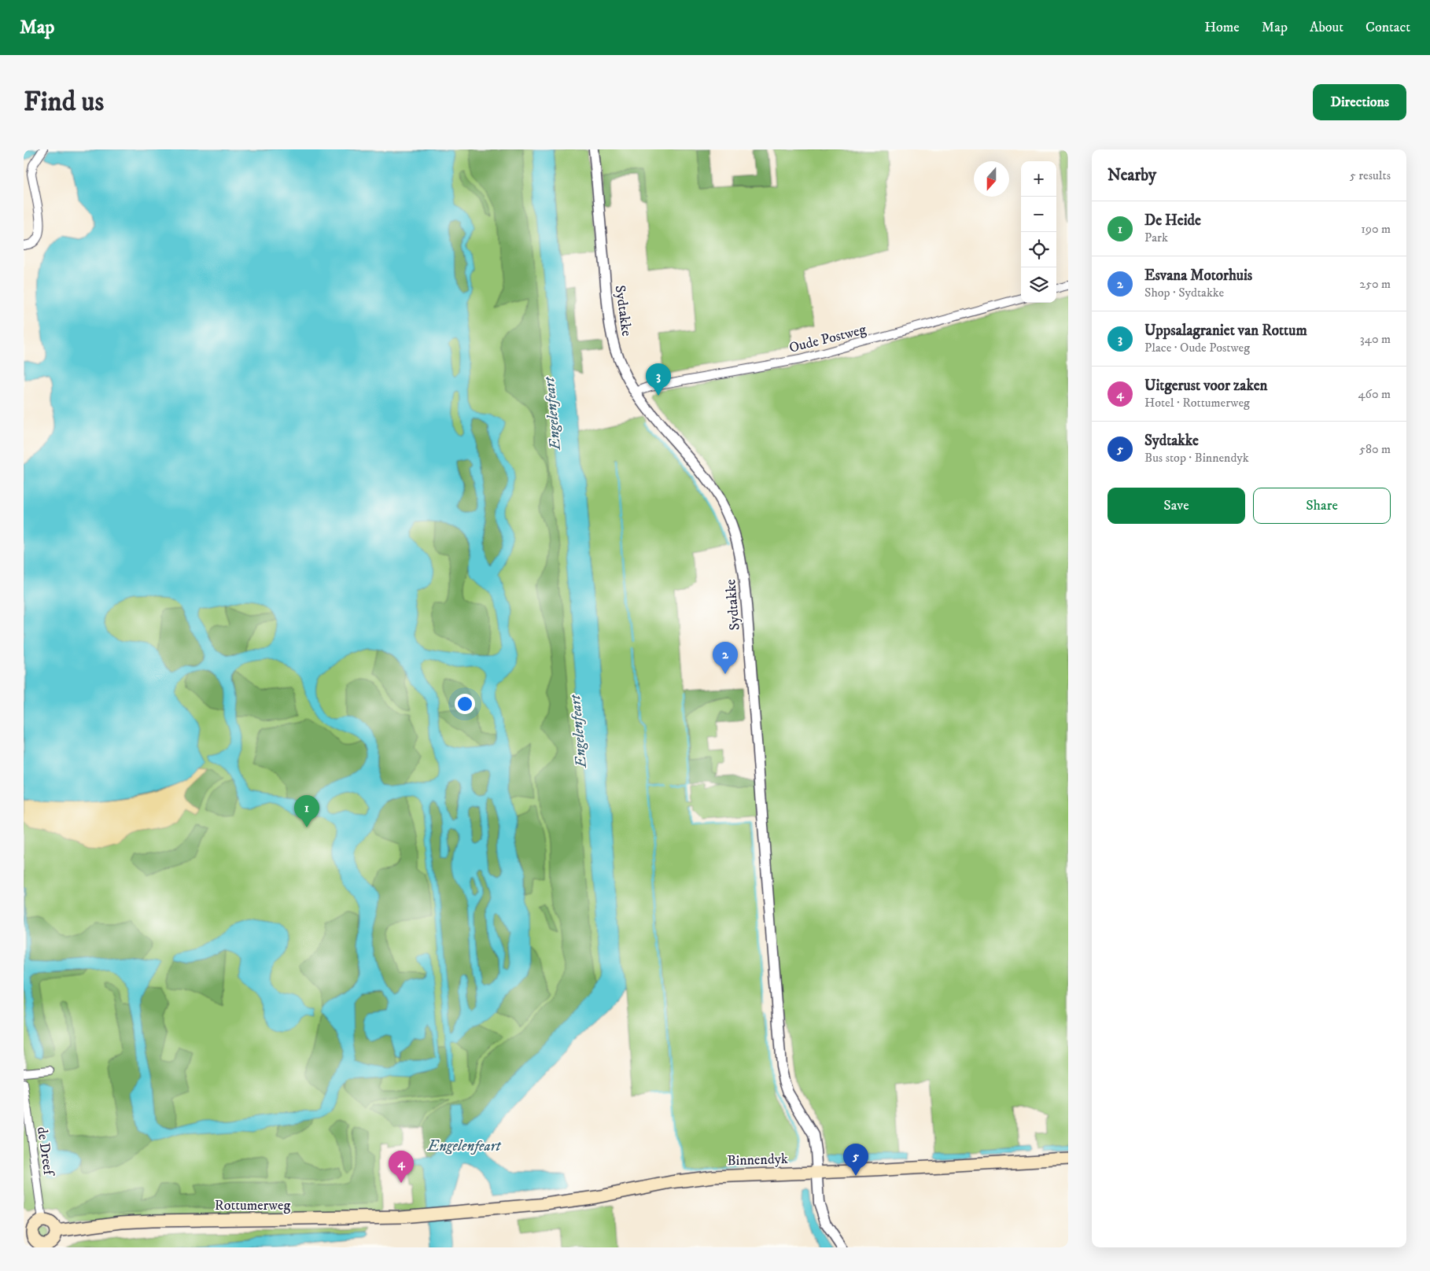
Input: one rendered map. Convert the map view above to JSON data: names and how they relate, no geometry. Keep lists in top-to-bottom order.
{
  "streets": {
    "main road": ["Binnendyk", "Rottumerweg"],
    "street": ["Sydtakke", "Oude Postweg", "de Dreef"]
  },
  "crossings": [
    ["Sydtakke", "Oude Postweg"],
    ["Sydtakke", "Binnendyk"],
    ["de Dreef", "Rottumerweg"],
    ["Binnendyk", "Rottumerweg"]
  ],
  "water": ["Engelenfeart"],
  "north": "bottom",
  "page": {
    "header": "Map",
    "nav": [
      "Home",
      "Map",
      "About",
      "Contact"
    ],
    "buttons": [
      "Directions",
      ["Save", "Share"]
    ],
    "title": "Find us",
    "heading": ["Nearby", "5 results"],
    "map_buttons": ["+", "−"],
    "list": [
      {
        "mark": "1",
        "name": "De Heide",
        "note": "Park",
        "value": "190 m"
      },
      {
        "mark": "2",
        "name": "Esvana Motorhuis",
        "note": "Shop · Sydtakke",
        "value": "250 m"
      },
      {
        "mark": "3",
        "name": "Uppsalagraniet van Rottum",
        "note": "Place · Oude Postweg",
        "value": "340 m"
      },
      {
        "mark": "4",
        "name": "Uitgerust voor zaken",
        "note": "Hotel · Rottumerweg",
        "value": "460 m"
      },
      {
        "mark": "5",
        "name": "Sydtakke",
        "note": "Bus stop · Binnendyk",
        "value": "580 m"
      }
    ],
    "pins": [
      "3",
      "2",
      "1",
      "5",
      "4"
    ]
  }
}
